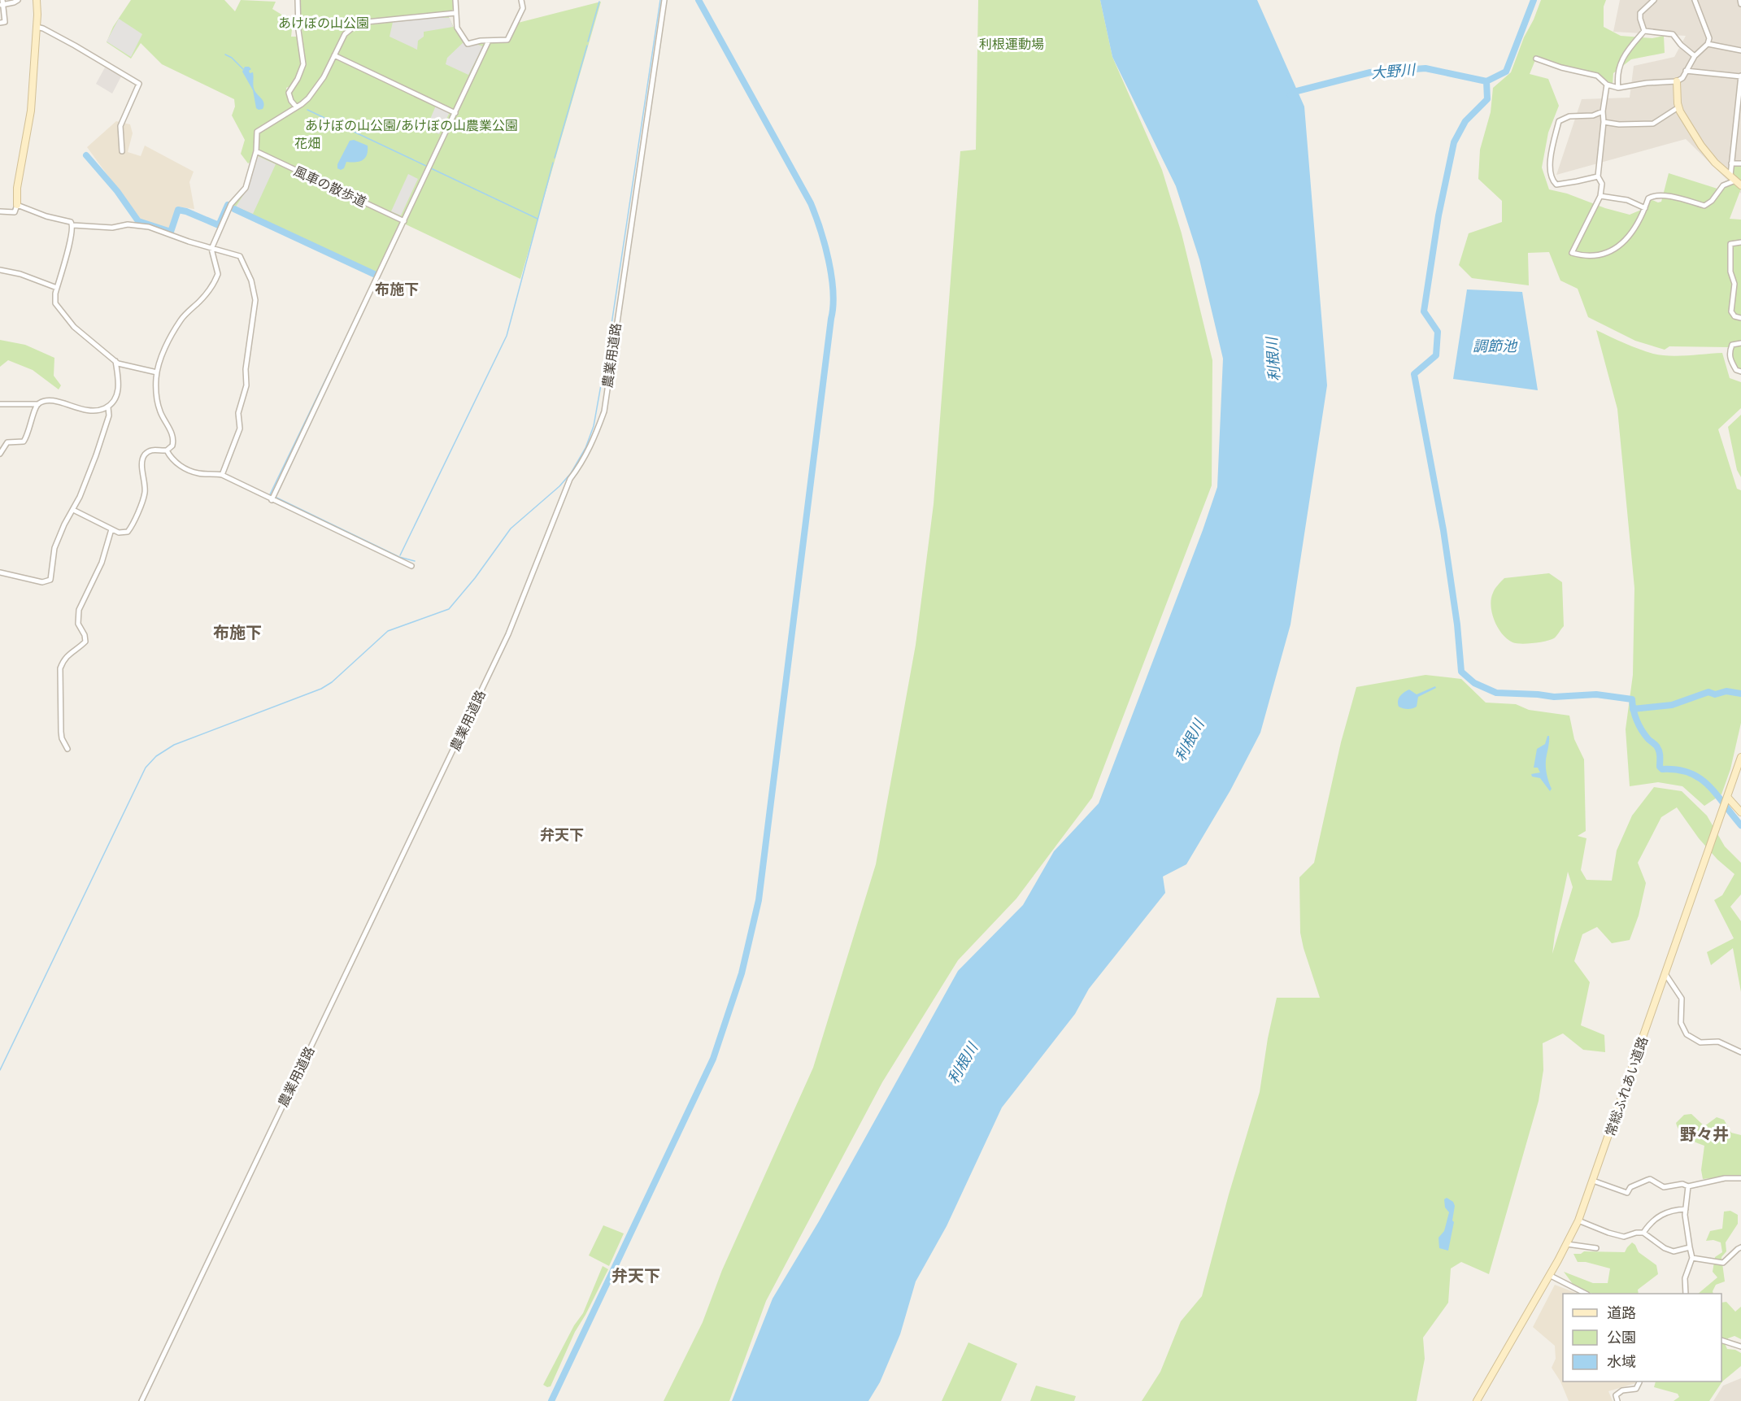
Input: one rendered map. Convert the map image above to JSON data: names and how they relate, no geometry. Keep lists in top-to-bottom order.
{
  "streets": {
    "street": ["風車の散歩道", "農業用道路", "常総ふれあい道路"]
  },
  "districts": [
    "布施下",
    "布施下",
    "弁天下",
    "野々井",
    "弁天下"
  ],
  "water": ["大野川", "調節池", "利根川"],
  "parks": [
    "あけぼの山公園",
    "利根運動場",
    "あけぼの山公園/あけぼの山農業公園",
    "花畑"
  ],
  "legend": ["道路", "公園", "水域"]
}
